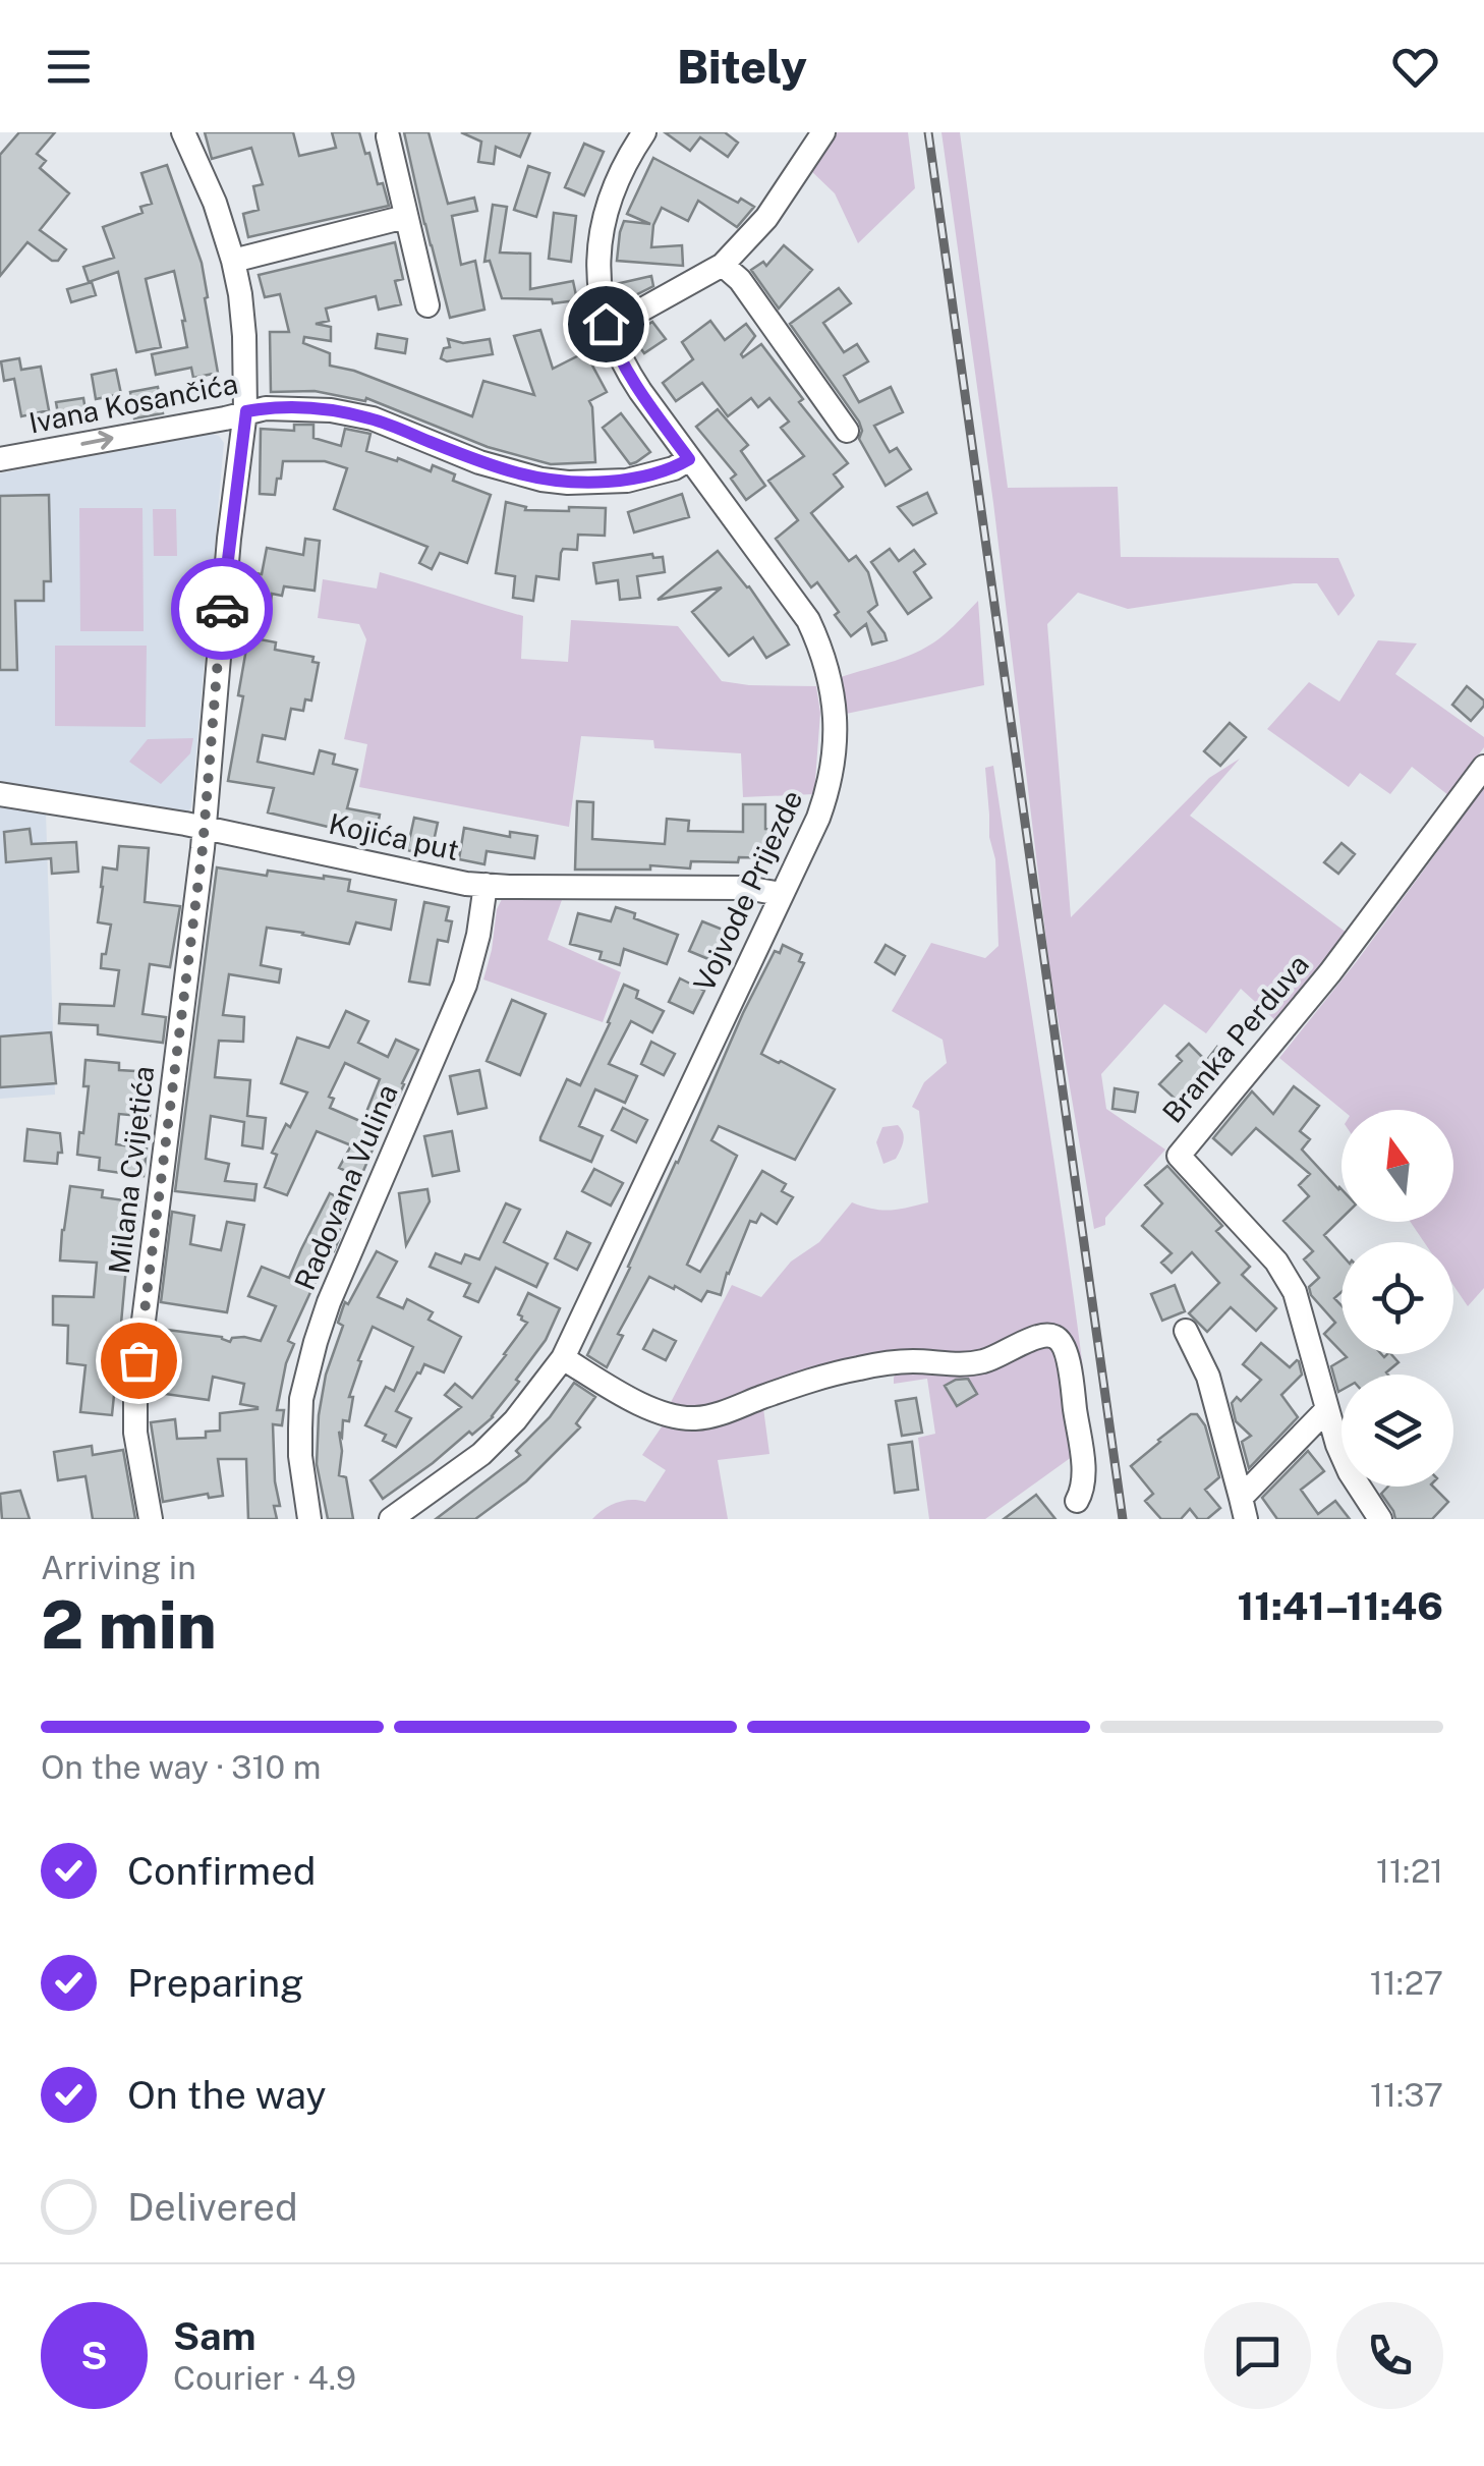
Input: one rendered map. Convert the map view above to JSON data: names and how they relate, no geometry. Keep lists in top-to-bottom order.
{
  "streets": {
    "street": [
      "Ivana Kosančića",
      "Kojića put",
      "Vojvode Prijezde",
      "Branka Perduva",
      "Milana Cvijetića",
      "Radovana Vulina"
    ]
  },
  "crossings": [
    ["Ivana Kosančića", "Vojvode Prijezde"],
    ["Ivana Kosančića", "Milana Cvijetića"],
    ["Kojića put", "Vojvode Prijezde"],
    ["Kojića put", "Milana Cvijetića"],
    ["Kojića put", "Radovana Vulina"]
  ],
  "one_way": ["Ivana Kosančića"],
  "north": "top",
  "page": {
    "header": "Bitely",
    "heading": ["2 min", "Arriving in", "11:41–11:46"],
    "panel": ["Sam", "Courier · 4.9"],
    "bar": "On the way · 310 m",
    "list": [
      ["Confirmed", "11:21"],
      ["Preparing", "11:27"],
      ["On the way", "11:37"],
      "Delivered"
    ],
    "round": "S"
  }
}
